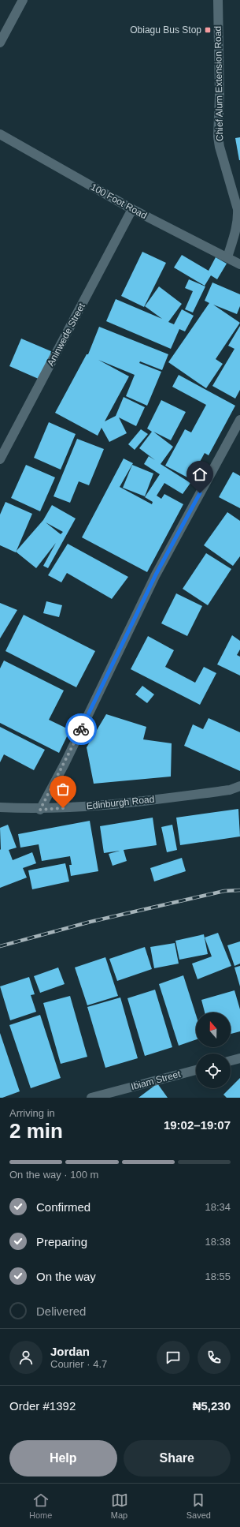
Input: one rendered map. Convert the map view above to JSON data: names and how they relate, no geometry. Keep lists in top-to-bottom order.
{
  "streets": {
    "street": [
      "Chief Alum Extension Road",
      "100 Foot Road",
      "Aninwede Street",
      "Edinburgh Road",
      "Ibiam Street"
    ]
  },
  "crossings": [
    ["Chief Alum Extension Road", "100 Foot Road"],
    ["100 Foot Road", "Aninwede Street"]
  ],
  "places": {
    "transit": ["Obiagu Bus Stop"]
  },
  "north": "top",
  "page": {
    "heading": ["2 min", "Arriving in", "19:02–19:07"],
    "panel": [
      "Jordan",
      "Courier · 4.7",
      "Order #1392",
      "₦5,230"
    ],
    "bar": "On the way · 100 m",
    "list": [
      ["Confirmed", "18:34"],
      ["Preparing", "18:38"],
      ["On the way", "18:55"],
      "Delivered"
    ],
    "buttons": ["Help", "Share"],
    "tabs": ["Home", "Map", "Saved"]
  }
}
